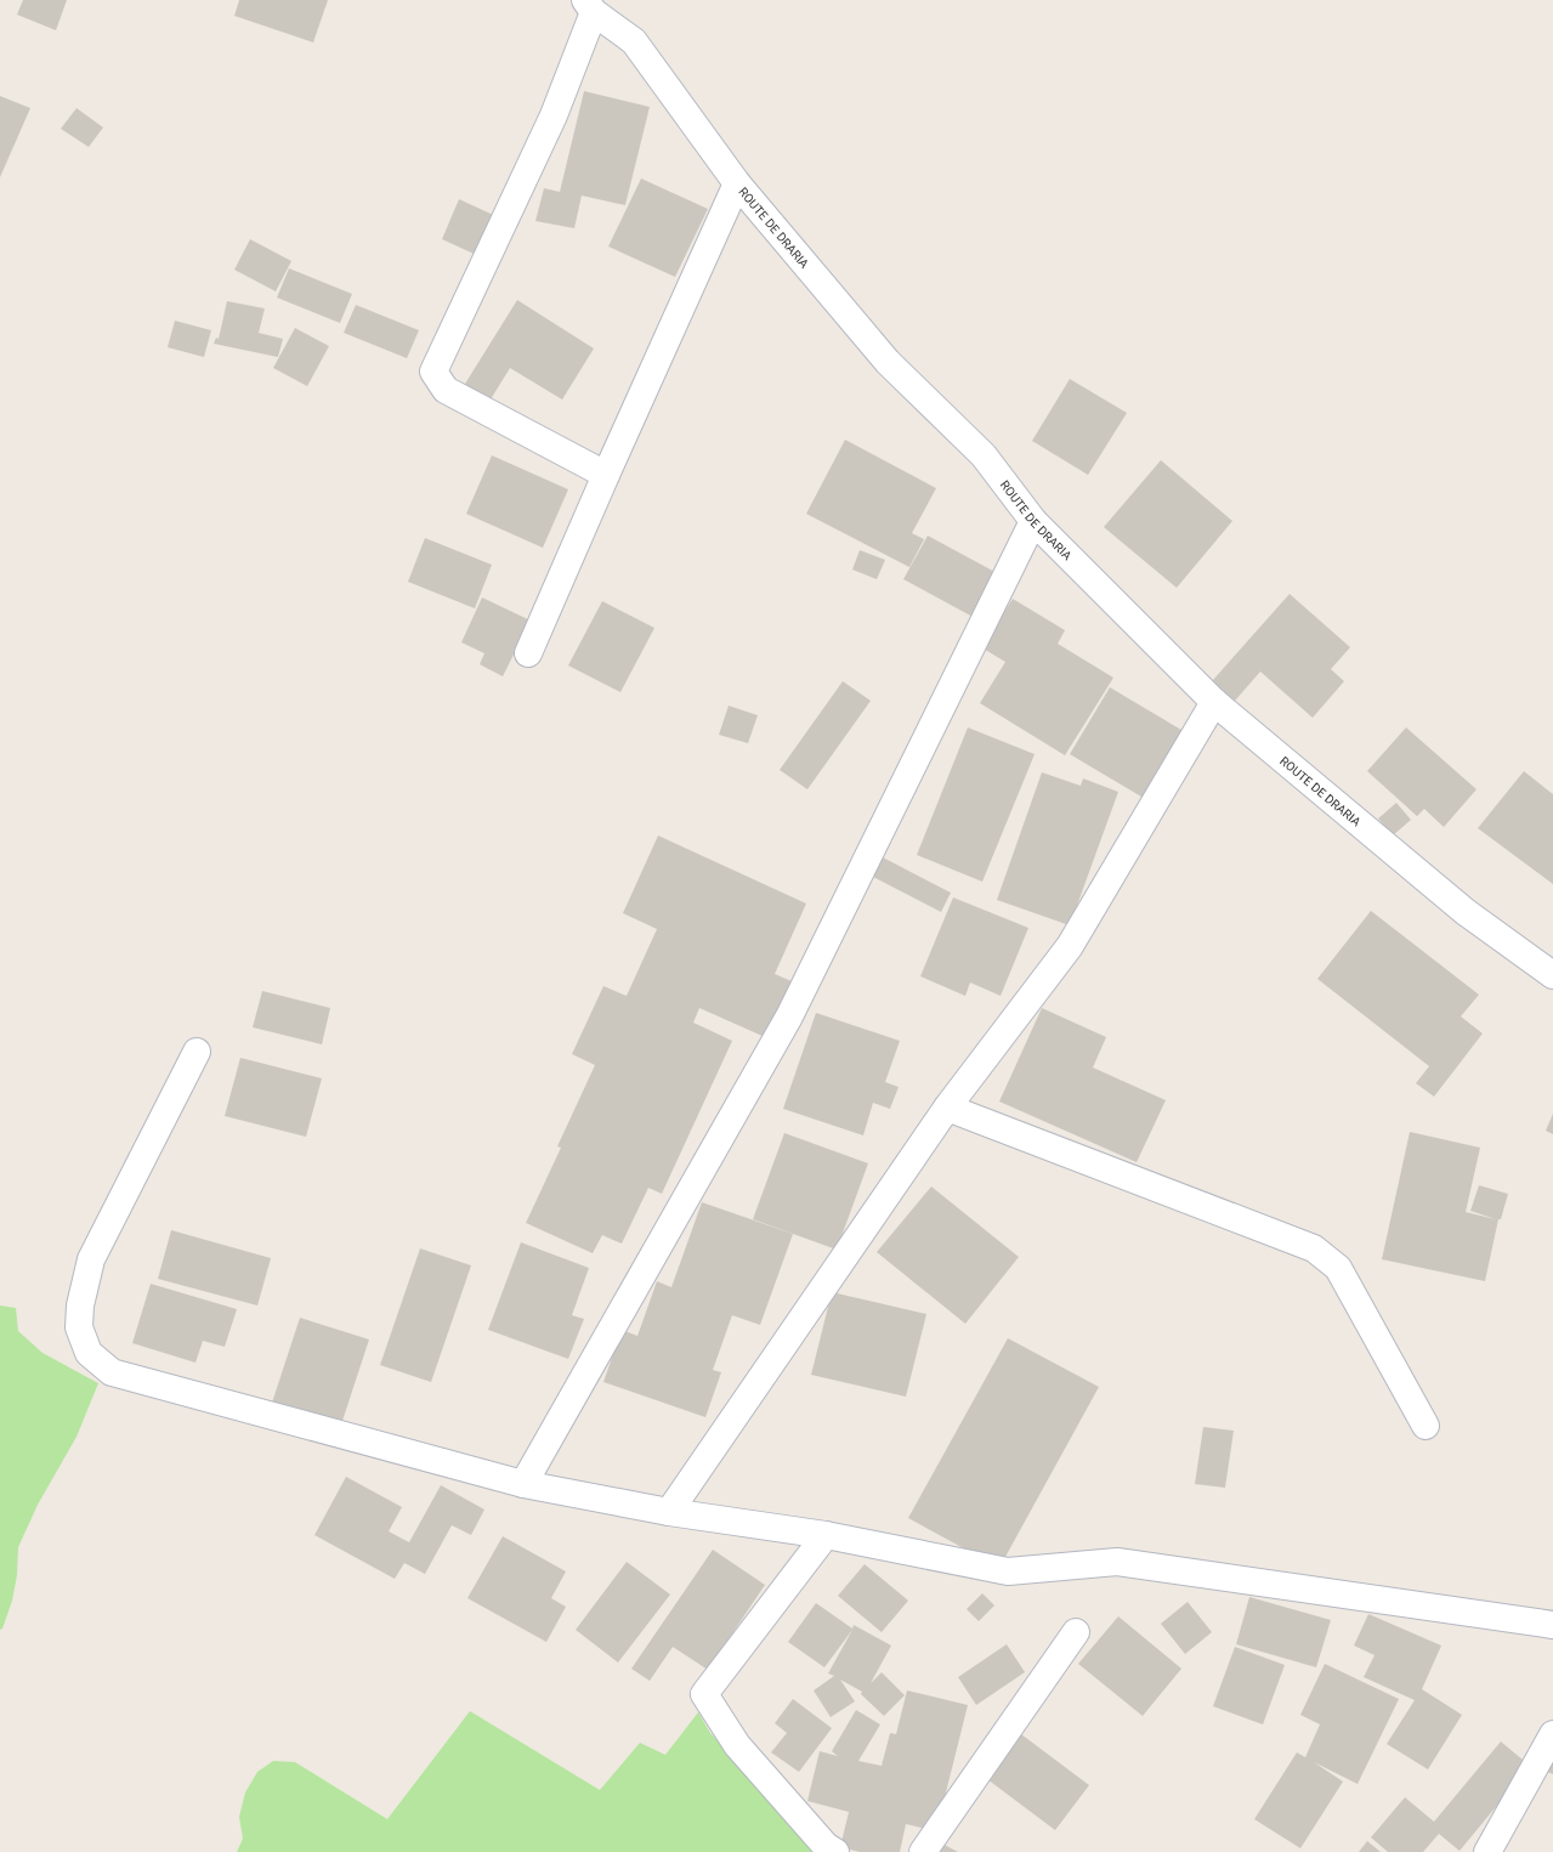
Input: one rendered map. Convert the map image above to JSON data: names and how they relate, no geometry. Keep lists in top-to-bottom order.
{
  "streets": {
    "street": ["ROUTE DE DRARIA"]
  }
}
